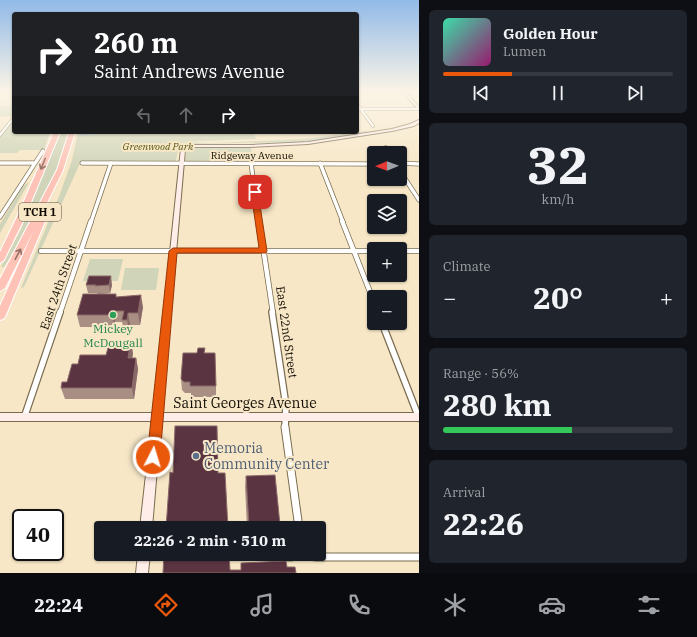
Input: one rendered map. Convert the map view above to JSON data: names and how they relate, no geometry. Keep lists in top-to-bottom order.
{
  "streets": {
    "highway": ["TCH 1"],
    "street": [
      "Ridgeway Avenue",
      "East 24th Street",
      "East 22nd Street",
      "Saint Georges Avenue"
    ]
  },
  "crossings": [
    ["Ridgeway Avenue", "East 24th Street"],
    ["Ridgeway Avenue", "East 22nd Street"],
    ["East 24th Street", "Saint Georges Avenue"],
    ["East 22nd Street", "Saint Georges Avenue"]
  ],
  "parks": ["Greenwood Park"],
  "places": ["Mickey McDougall", "Memoria Community Center"],
  "north": "left",
  "page": {
    "turn": ["260 m", "Saint Andrews Avenue"],
    "song": ["Golden Hour", "Lumen"],
    "tile": [
      ["32", "km/h"],
      "Climate",
      ["Range · 56%", "280 km"],
      ["Arrival", "22:26"]
    ],
    "map_buttons": ["+", "−"],
    "heat": ["−", "20°", "+"],
    "limit": "40",
    "trip": "22:26 · 2 min · 510 m",
    "tabs": "22:24"
  }
}
